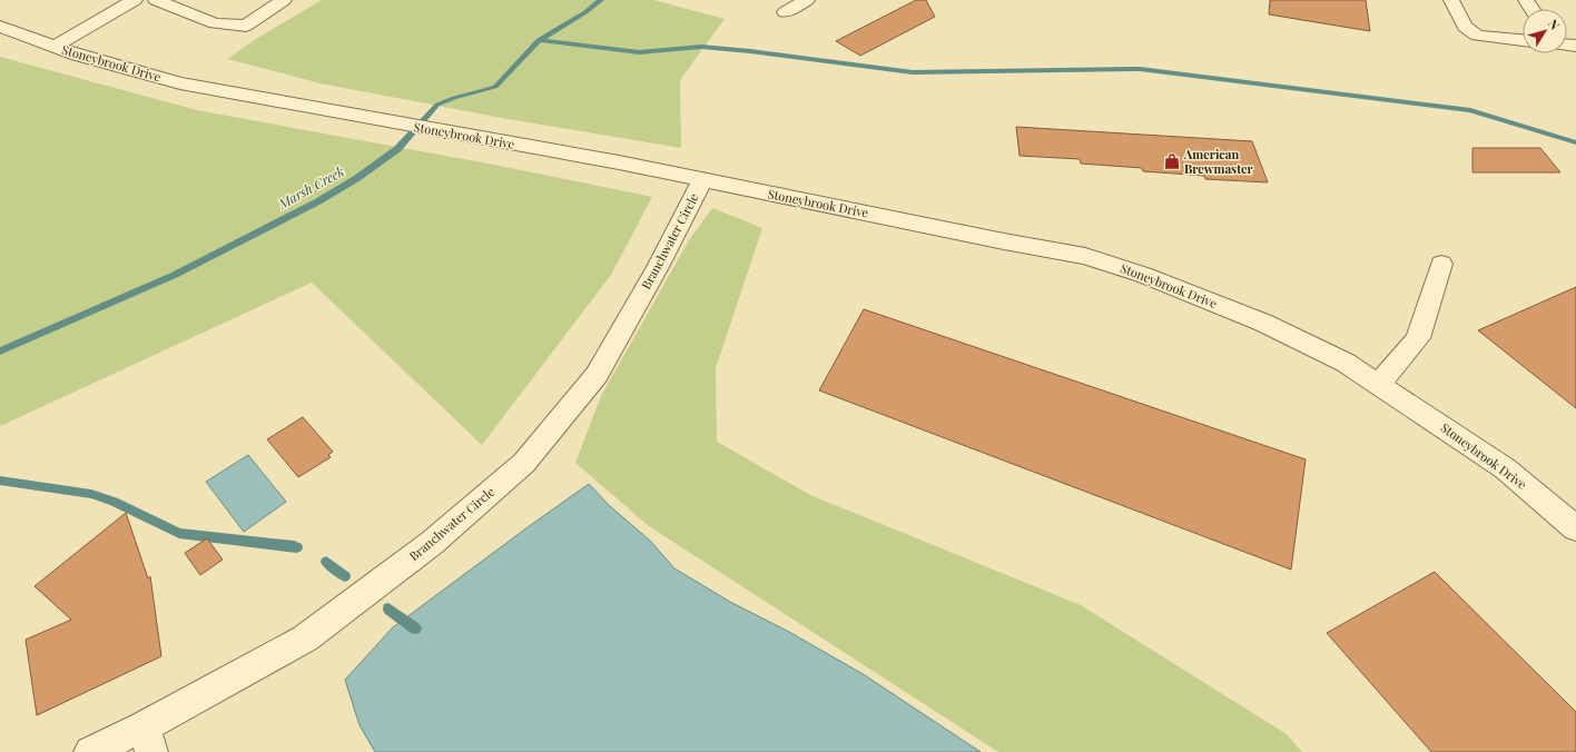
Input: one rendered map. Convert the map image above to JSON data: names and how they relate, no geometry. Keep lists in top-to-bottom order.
{
  "streets": {
    "street": ["Stoneybrook Drive", "Branchwater Circle"]
  },
  "crossings": [
    ["Stoneybrook Drive", "Branchwater Circle"]
  ],
  "water": ["Marsh Creek"],
  "places": {
    "shop": ["American Brewmaster"]
  },
  "north": "top right"
}
